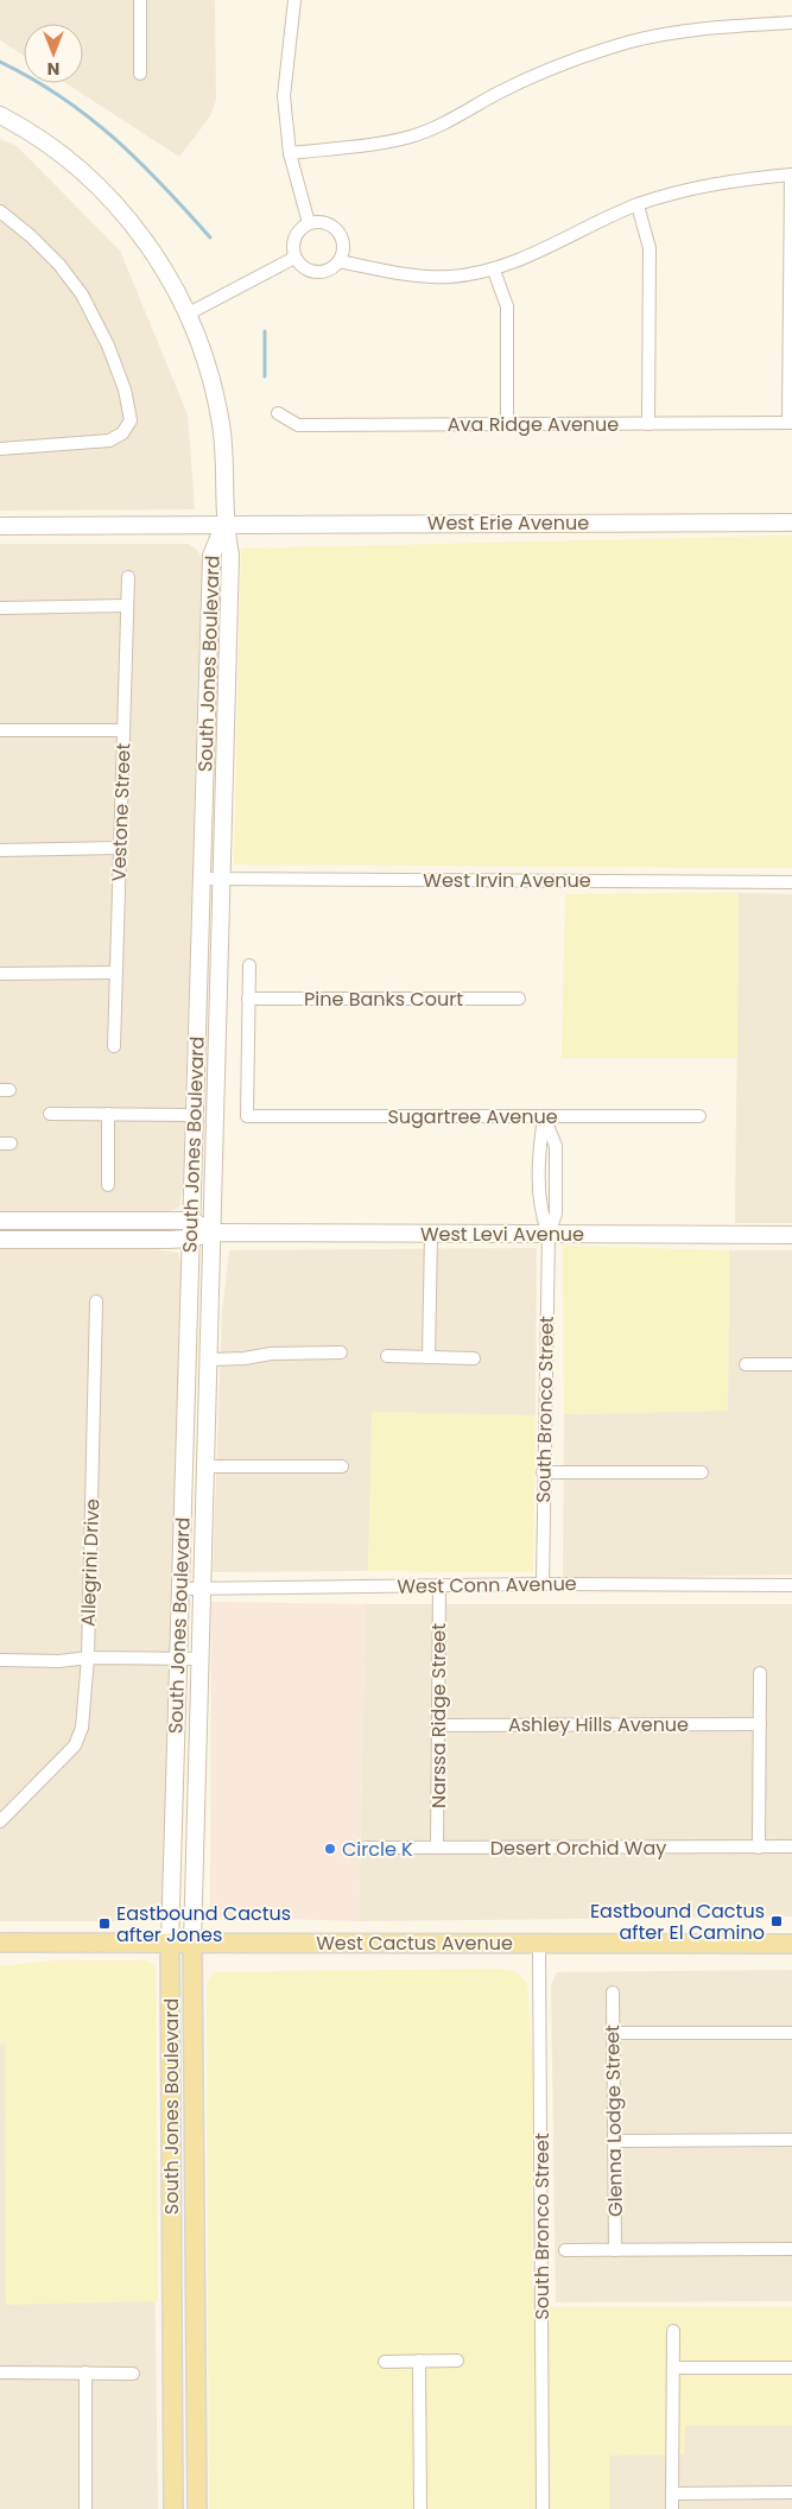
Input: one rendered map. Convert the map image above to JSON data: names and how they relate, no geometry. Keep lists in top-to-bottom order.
{
  "streets": {
    "main road": ["South Jones Boulevard", "West Cactus Avenue"],
    "street": [
      "Ava Ridge Avenue",
      "West Erie Avenue",
      "Vestone Street",
      "West Irvin Avenue",
      "Pine Banks Court",
      "Sugartree Avenue",
      "West Levi Avenue",
      "South Bronco Street",
      "Allegrini Drive",
      "West Conn Avenue",
      "Narssa Ridge Street",
      "Ashley Hills Avenue",
      "Desert Orchid Way",
      "Glenna Lodge Street"
    ]
  },
  "crossings": [
    ["West Erie Avenue", "South Jones Boulevard"],
    ["South Jones Boulevard", "West Irvin Avenue"],
    ["South Jones Boulevard", "West Levi Avenue"],
    ["South Jones Boulevard", "West Conn Avenue"],
    ["South Jones Boulevard", "West Cactus Avenue"],
    ["Pine Banks Court", "Sugartree Avenue"],
    ["Sugartree Avenue", "South Bronco Street"],
    ["West Levi Avenue", "South Bronco Street"],
    ["South Bronco Street", "West Conn Avenue"],
    ["South Bronco Street", "West Cactus Avenue"],
    ["West Conn Avenue", "Narssa Ridge Street"],
    ["Narssa Ridge Street", "Ashley Hills Avenue"],
    ["Narssa Ridge Street", "Desert Orchid Way"]
  ],
  "places": {
    "other": ["Circle K"],
    "transit": ["Eastbound Cactus after El Camino", "Eastbound Cactus after Jones"]
  },
  "north": "bottom"
}
